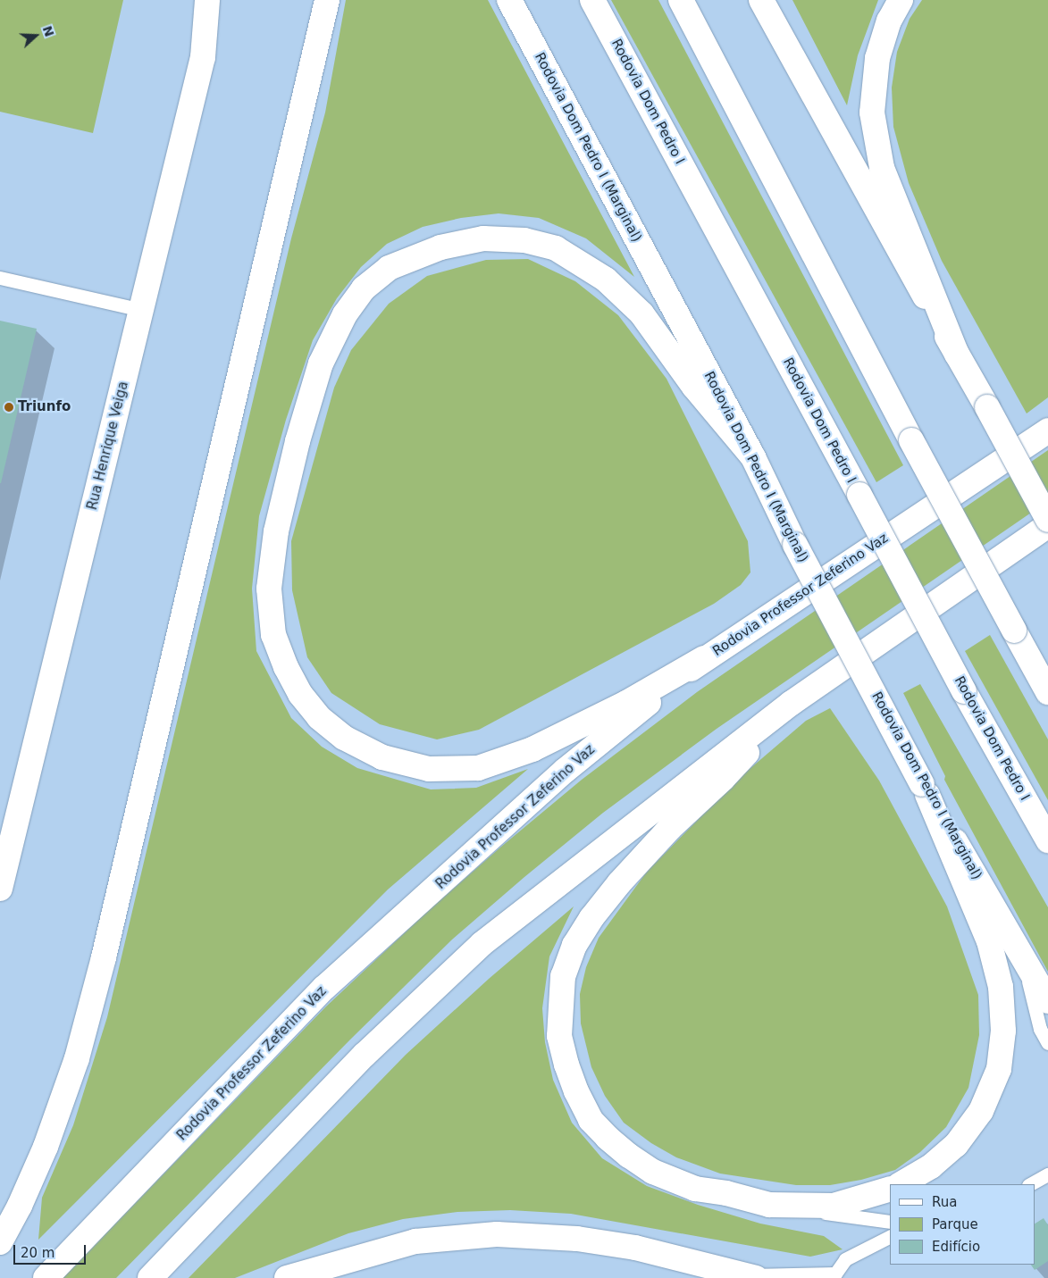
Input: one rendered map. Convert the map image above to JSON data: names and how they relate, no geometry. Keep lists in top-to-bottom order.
{
  "streets": {
    "main road": [
      "Rodovia Dom Pedro I",
      "Rodovia Dom Pedro I (Marginal)",
      "Rua Henrique Veiga",
      "Rodovia Professor Zeferino Vaz"
    ]
  },
  "places": ["Triunfo"],
  "legend": ["Rua", "Parque", "Edifício"],
  "scale_bar": "20 m",
  "north": "right"
}
